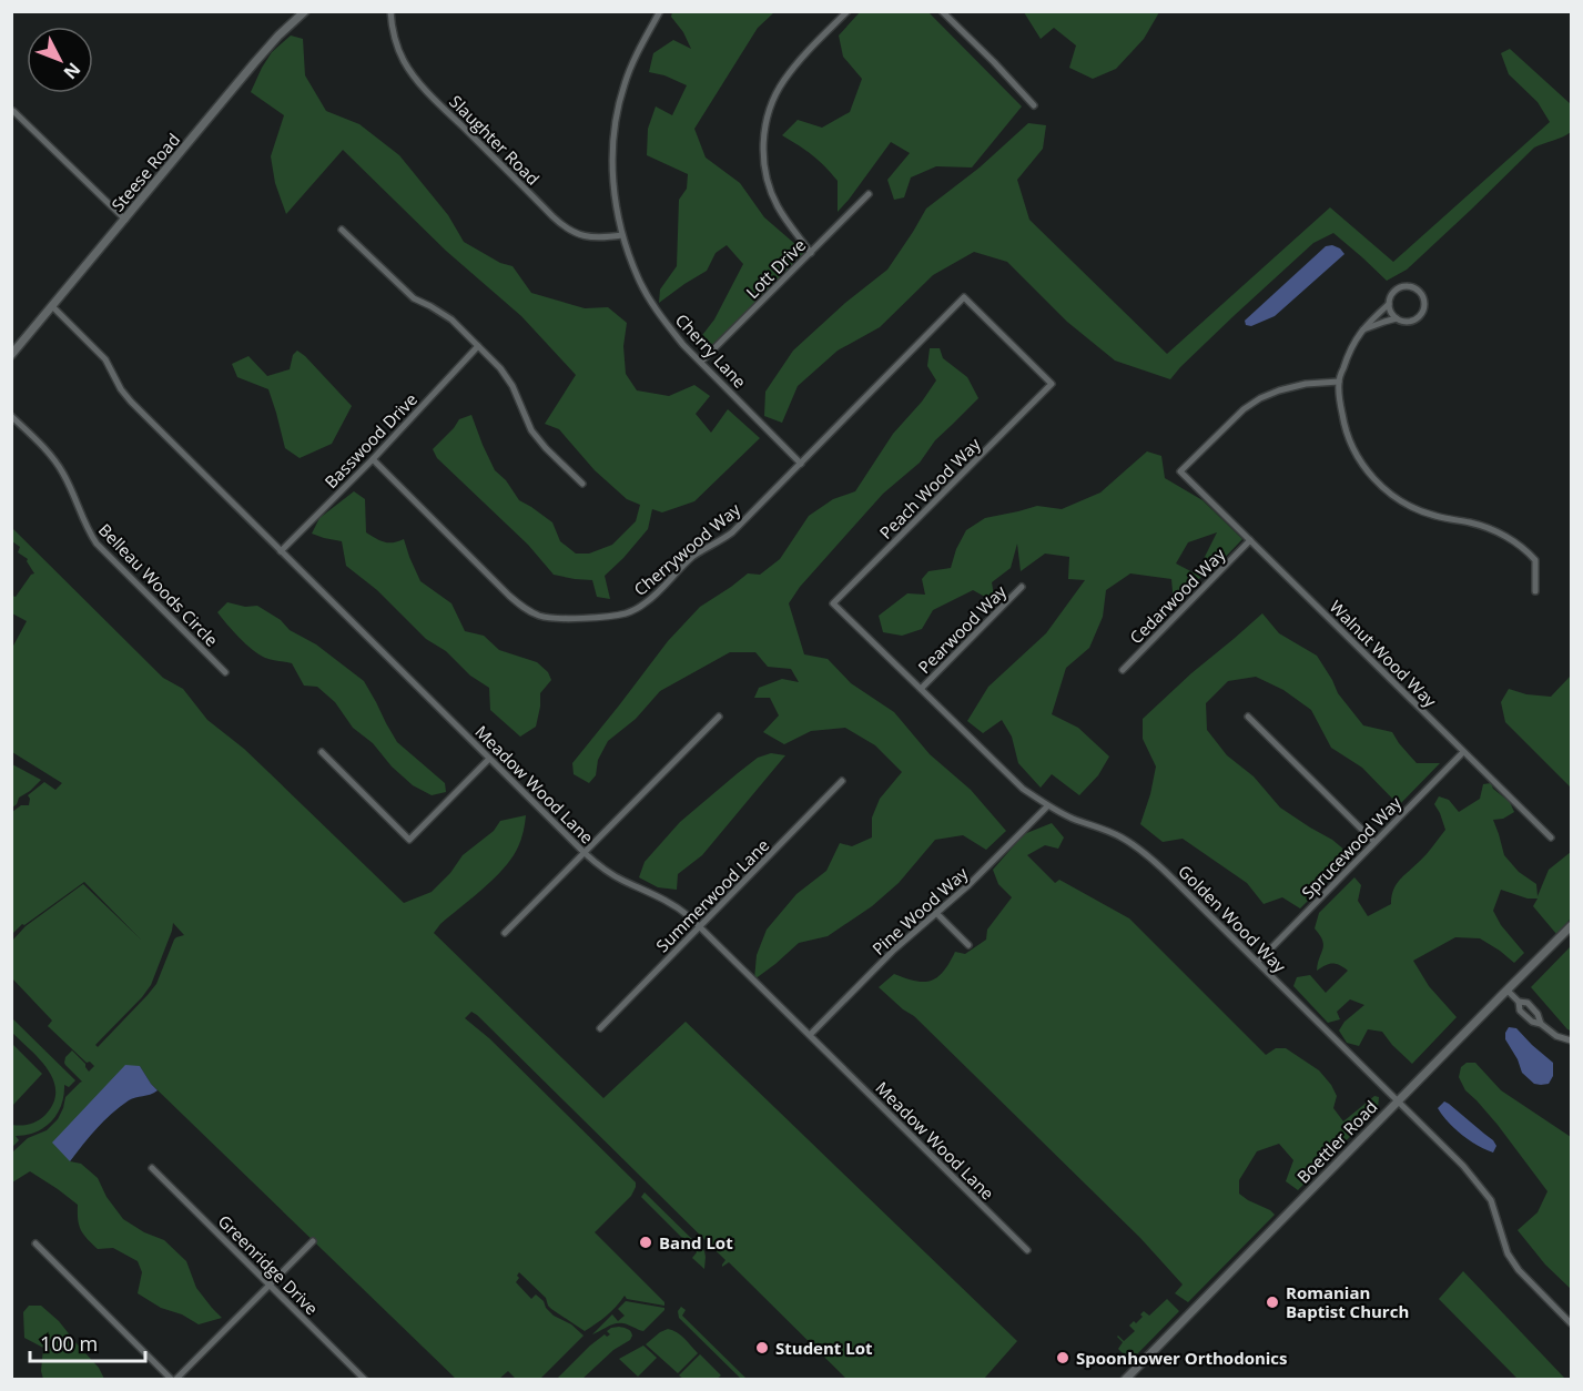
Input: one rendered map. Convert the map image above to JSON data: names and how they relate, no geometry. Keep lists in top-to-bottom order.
{
  "streets": {
    "street": [
      "Slaughter Road",
      "Steese Road",
      "Lott Drive",
      "Cherry Lane",
      "Basswood Drive",
      "Peach Wood Way",
      "Cherrywood Way",
      "Belleau Woods Circle",
      "Cedarwood Way",
      "Pearwood Way",
      "Walnut Wood Way",
      "Meadow Wood Lane",
      "Sprucewood Way",
      "Summerwood Lane",
      "Pine Wood Way",
      "Golden Wood Way",
      "Boettler Road",
      "Greenridge Drive"
    ]
  },
  "crossings": [
    ["Slaughter Road", "Cherry Lane"],
    ["Steese Road", "Meadow Wood Lane"],
    ["Lott Drive", "Cherry Lane"],
    ["Cherry Lane", "Cherrywood Way"],
    ["Basswood Drive", "Cherrywood Way"],
    ["Basswood Drive", "Meadow Wood Lane"],
    ["Peach Wood Way", "Cherrywood Way"],
    ["Peach Wood Way", "Golden Wood Way"],
    ["Cedarwood Way", "Walnut Wood Way"],
    ["Pearwood Way", "Golden Wood Way"],
    ["Walnut Wood Way", "Sprucewood Way"],
    ["Meadow Wood Lane", "Summerwood Lane"],
    ["Meadow Wood Lane", "Pine Wood Way"],
    ["Sprucewood Way", "Golden Wood Way"],
    ["Pine Wood Way", "Golden Wood Way"],
    ["Golden Wood Way", "Boettler Road"]
  ],
  "places": [
    "Band Lot",
    "Romanian Baptist Church",
    "Student Lot",
    "Spoonhower Orthodonics"
  ],
  "scale_bar": "100 m",
  "north": "bottom right"
}
